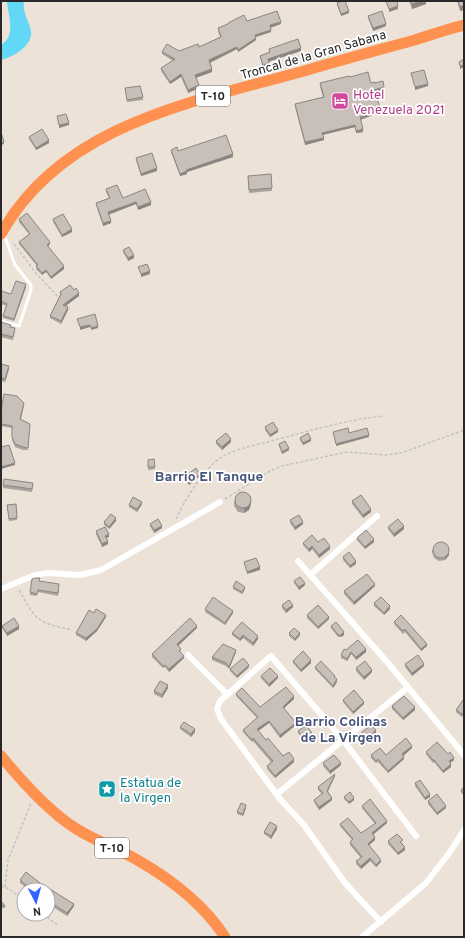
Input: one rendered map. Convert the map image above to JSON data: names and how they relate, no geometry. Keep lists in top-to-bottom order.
{
  "streets": {
    "highway": ["Troncal de la Gran Sabana", "T-10"]
  },
  "districts": ["Barrio El Tanque", "Barrio Colinas de La Virgen"],
  "places": {
    "hotel": ["Hotel Venezuela 2021"],
    "place": ["Estatua de la Virgen"]
  },
  "north": "bottom"
}
